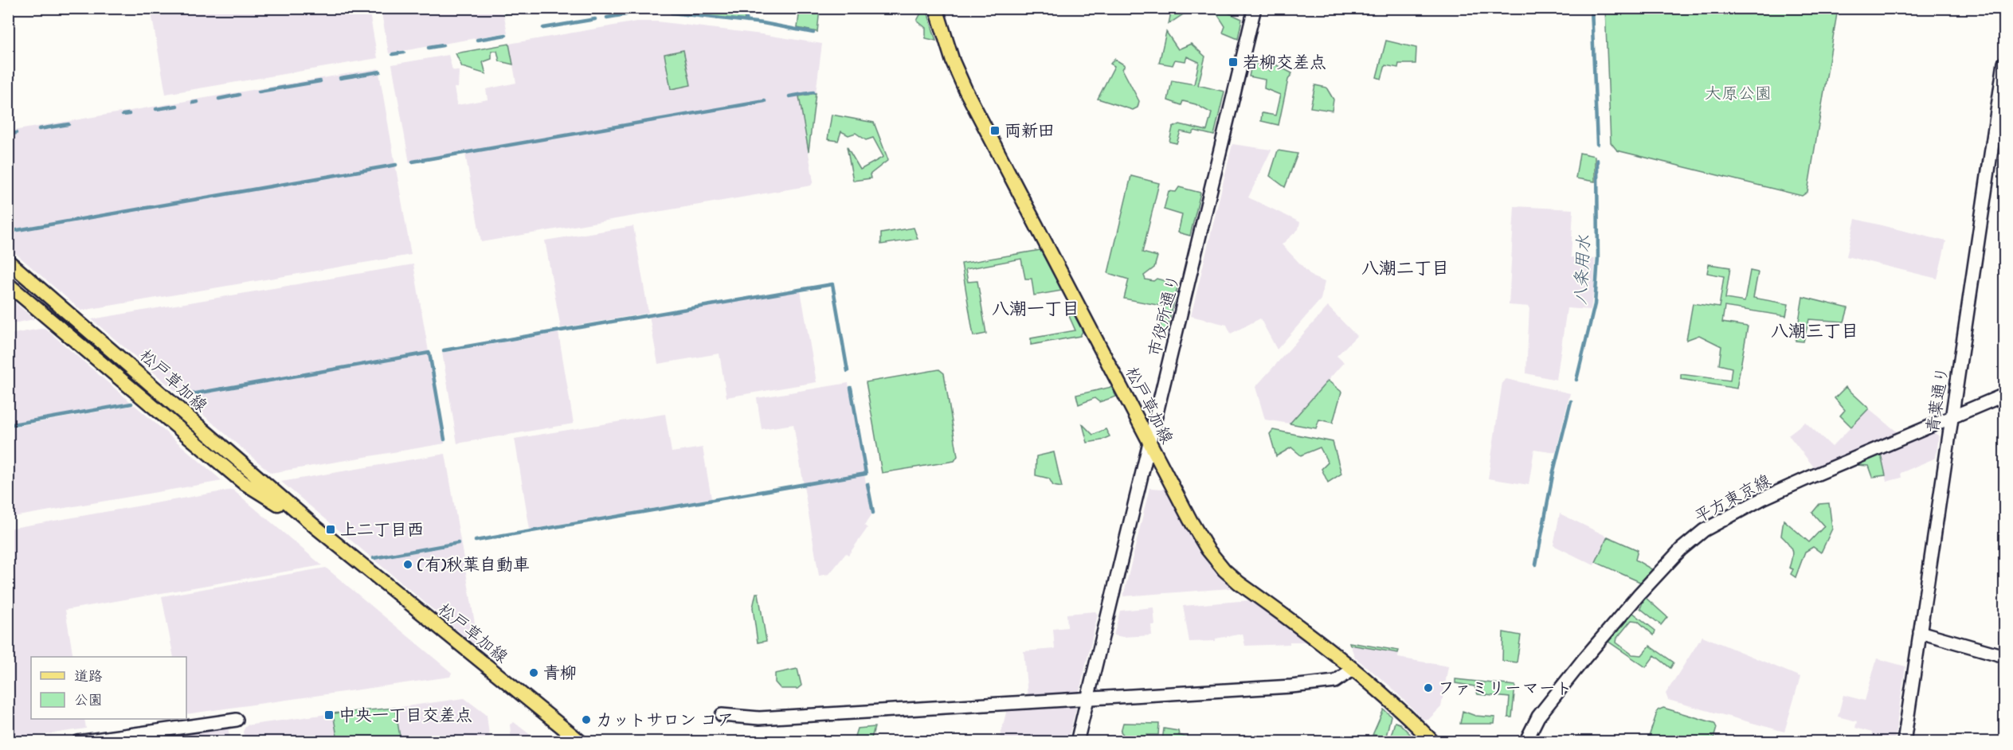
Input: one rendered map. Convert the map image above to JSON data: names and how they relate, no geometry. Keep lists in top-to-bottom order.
{
  "streets": {
    "main road": ["松戸草加線"],
    "street": ["市役所通り", "青葉通り", "平方東京線"]
  },
  "crossings": [
    ["市役所通り", "松戸草加線"],
    ["青葉通り", "平方東京線"]
  ],
  "districts": ["八潮二丁目", "八潮一丁目", "八潮三丁目"],
  "water": ["八条用水"],
  "parks": ["大原公園"],
  "places": {
    "transit": [
      "若柳交差点",
      "両新田",
      "上二丁目西",
      "中央一丁目交差点"
    ],
    "other": [
      "(有)秋葉自動車",
      "青柳",
      "ファミリーマート",
      "カットサロン コア"
    ]
  },
  "legend": ["道路", "公園"]
}
